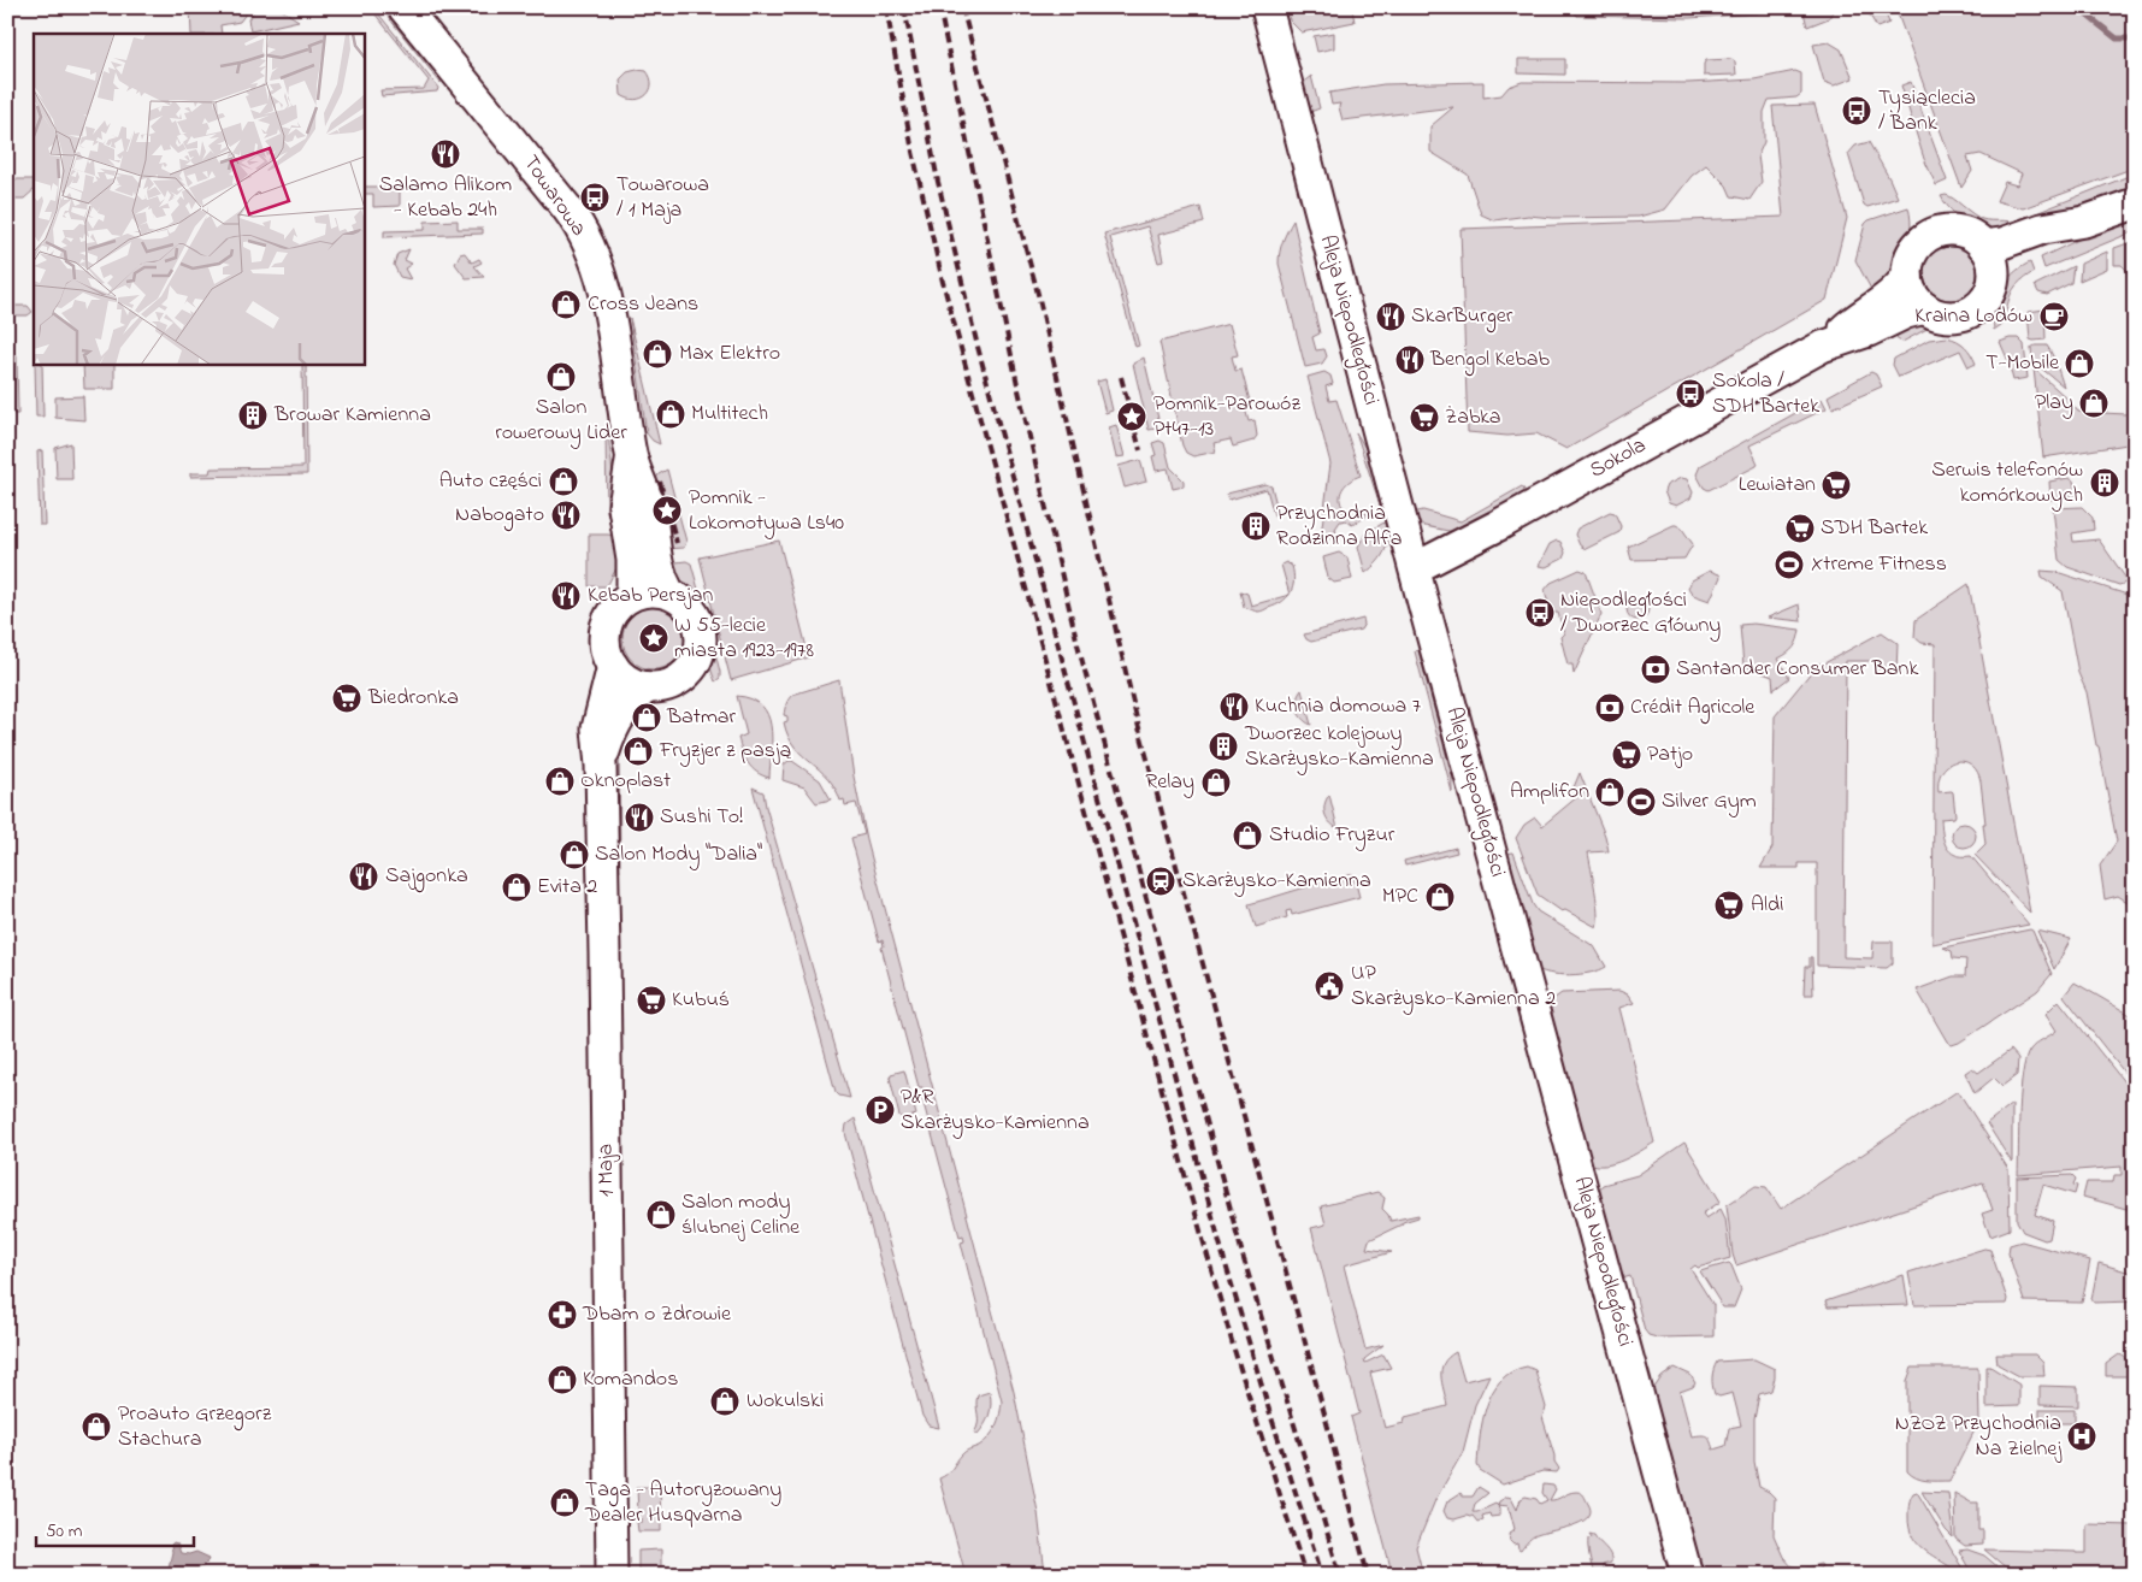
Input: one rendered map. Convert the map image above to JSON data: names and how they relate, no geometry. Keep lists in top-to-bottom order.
{
  "streets": {
    "street": [
      "Towarowa",
      "Aleja Niepodległości",
      "Sokola",
      "1 Maja"
    ]
  },
  "crossings": [
    ["Towarowa", "1 Maja"],
    ["Aleja Niepodległości", "Sokola"]
  ],
  "places": {
    "bus stop": [
      "Tysiąclecia / Bank",
      "Towarowa / 1 Maja",
      "Sokola / SDH Bartek",
      "Niepodległości / Dworzec Główny"
    ],
    "restaurant": [
      "Salamo Alikom - Kebab 24h",
      "SkarBurger",
      "Bengol Kebab",
      "Nabogato",
      "Kebab Persjan",
      "Kuchnia domowa 7",
      "Sushi To!",
      "Sajgonka"
    ],
    "shop": [
      "Cross Jeans",
      "Max Elektro",
      "T-Mobile",
      "Salon rowerowy Lider",
      "Play",
      "Multitech",
      "Auto części",
      "Batmar",
      "Fryzjer z pasją",
      "Oknoplast",
      "Relay",
      "Amplifon",
      "Studio Fryzur",
      "Salon Mody \"Dalia\"",
      "Evita 2",
      "MPC",
      "Salon mody ślubnej Celine",
      "Komandos",
      "Wokulski",
      "Proauto Grzegorz Stachura",
      "Taga - Autoryzowany Dealer Husqvarna"
    ],
    "cafe": ["Kraina Lodów"],
    "building": [
      "Browar Kamienna",
      "Serwis telefonów komórkowych",
      "Przychodnia Rodzinna Alfa",
      "Dworzec kolejowy Skarżysko-Kamienna"
    ],
    "place": ["Pomnik-Parowóz Pt47-13", "Pomnik - Lokomotywa Ls40", "W 55-lecie miasta 1923-1978"],
    "supermarket": [
      "Żabka",
      "Lewiatan",
      "SDH Bartek",
      "Biedronka",
      "Patjo",
      "Aldi",
      "Kubuś"
    ],
    "sports": ["Xtreme Fitness", "Silver Gym"],
    "bank": ["Santander Consumer Bank", "Crédit Agricole"],
    "station": ["Skarżysko-Kamienna"],
    "public building": ["UP Skarżysko-Kamienna 2"],
    "parking": ["P&R Skarżysko-Kamienna"],
    "pharmacy": ["Dbam o Zdrowie"],
    "hospital": ["NZOZ Przychodnia Na Zielnej"]
  },
  "scale_bar": "50 m"
}
